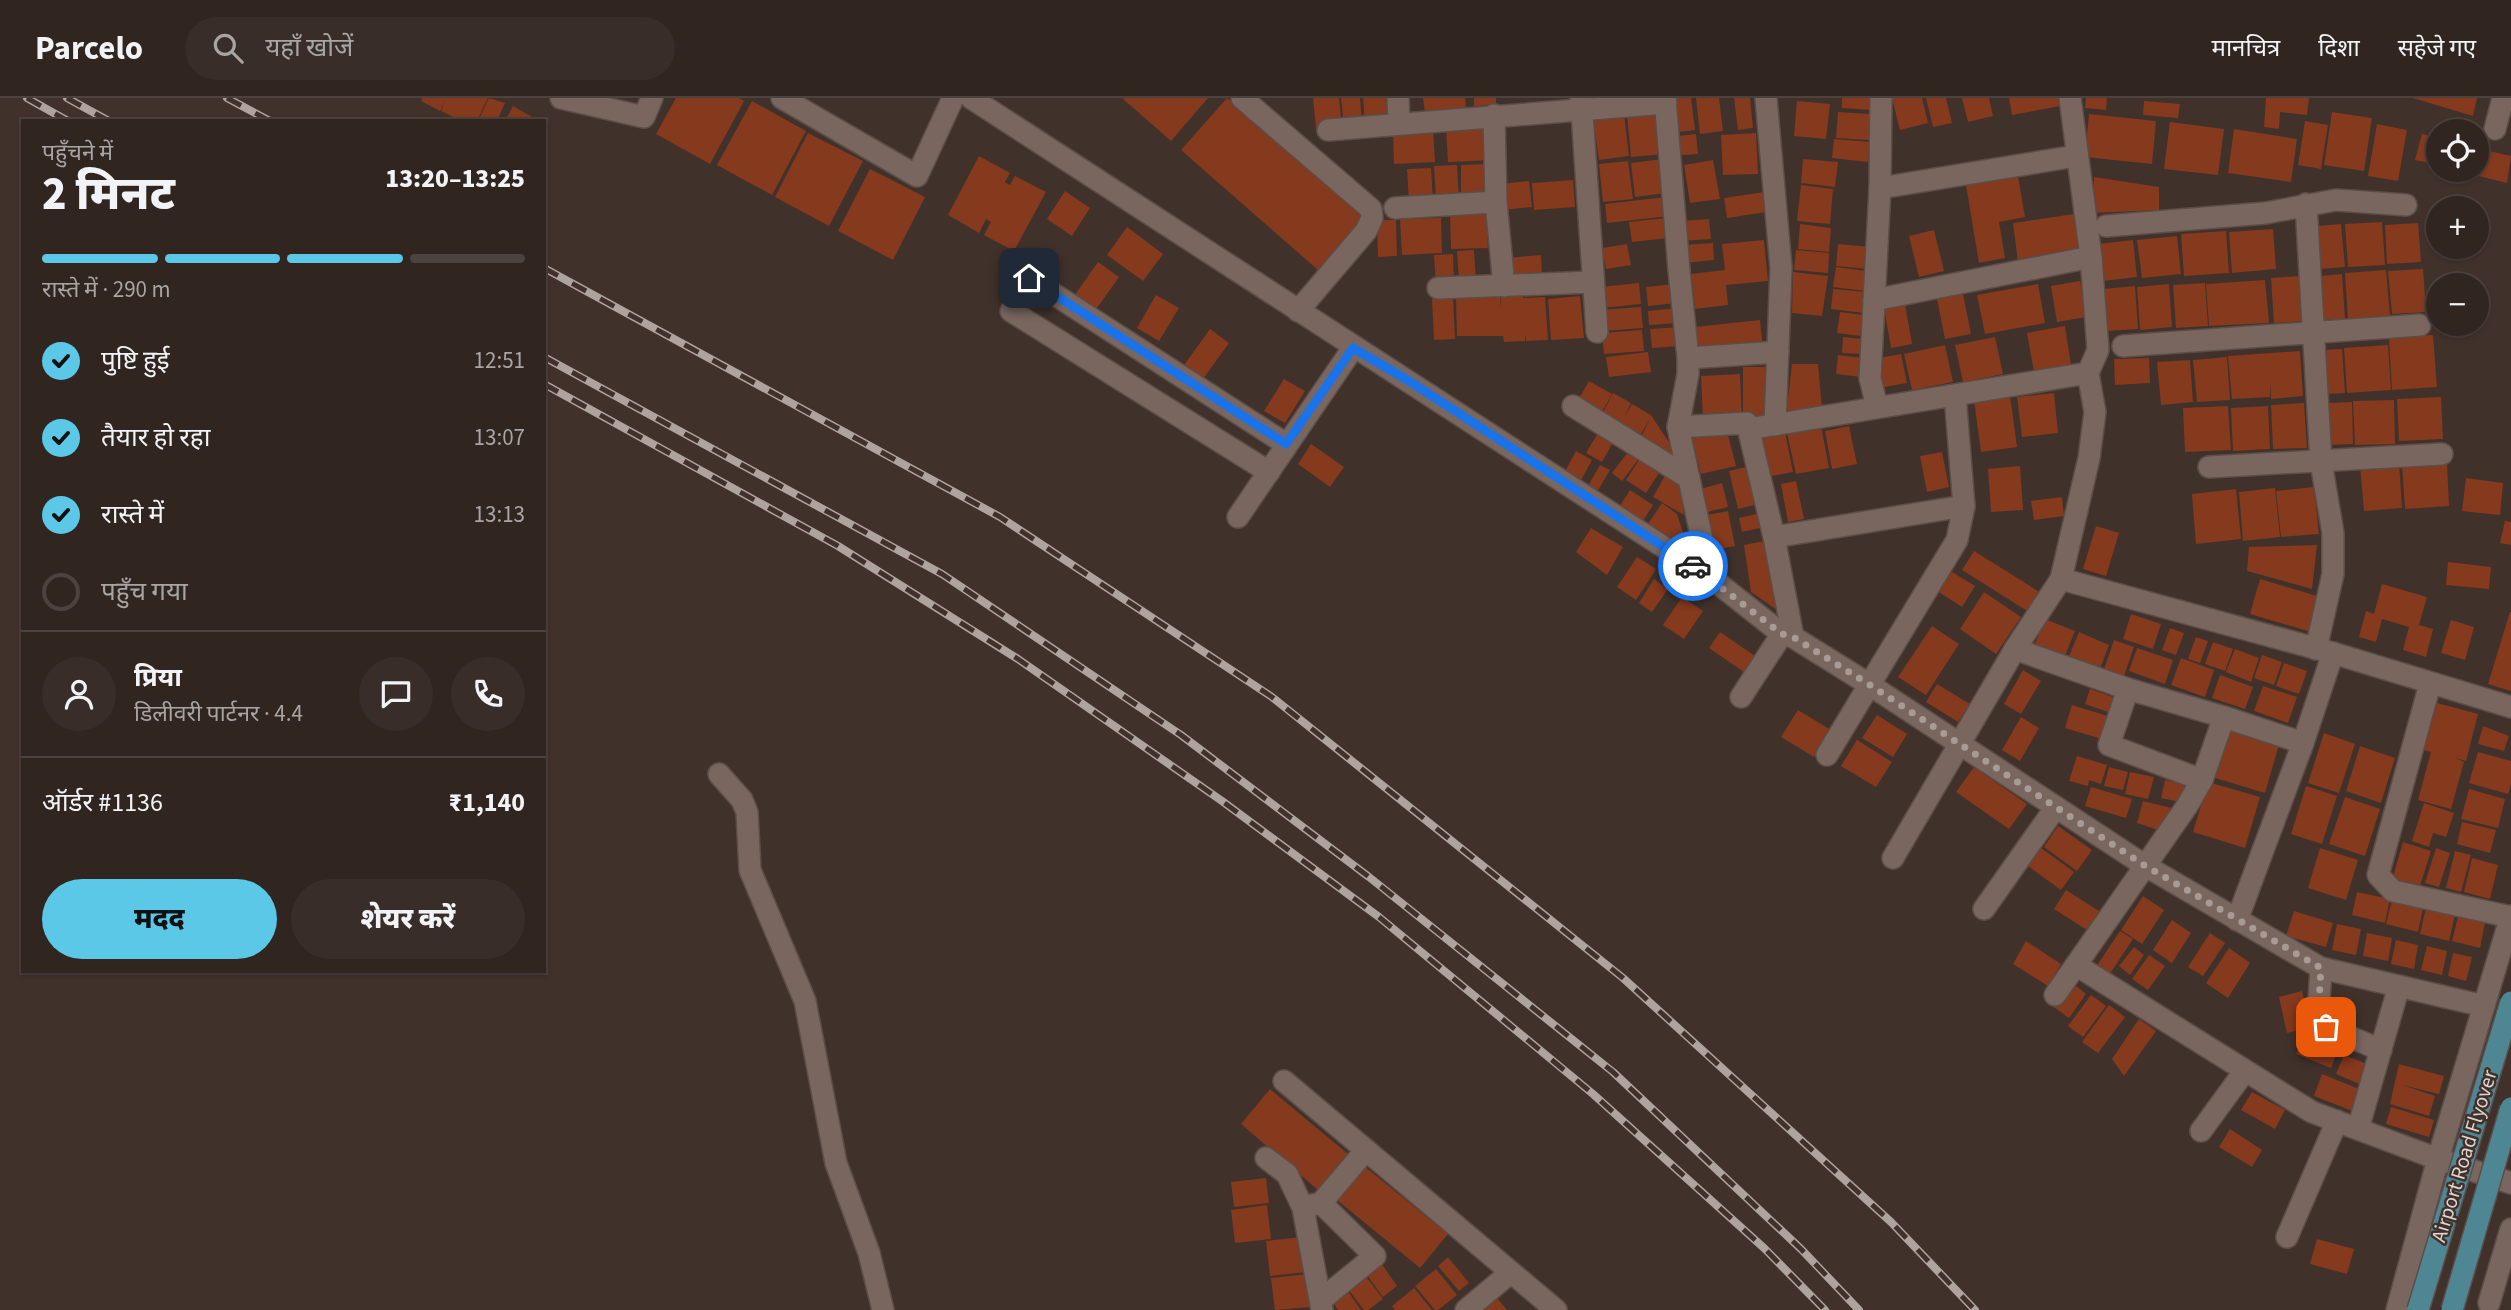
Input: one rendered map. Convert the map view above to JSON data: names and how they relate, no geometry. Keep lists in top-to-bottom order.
{
  "streets": {
    "main road": ["Airport Road Flyover"]
  },
  "page": {
    "header": "Parcelo",
    "search": "यहाँ खोजें",
    "nav": ["मानचित्र", "दिशा", "सहेजे गए"],
    "map_buttons": ["+", "−"],
    "heading": ["2 मिनट", "पहुँचने में", "13:20–13:25"],
    "panel": [
      "प्रिया",
      "डिलीवरी पार्टनर · 4.4",
      "ऑर्डर #1136",
      "₹1,140"
    ],
    "bar": "रास्ते में · 290 m",
    "list": [
      ["पुष्टि हुई", "12:51"],
      ["तैयार हो रहा", "13:07"],
      ["रास्ते में", "13:13"],
      "पहुँच गया"
    ],
    "buttons": ["मदद", "शेयर करें"]
  }
}
